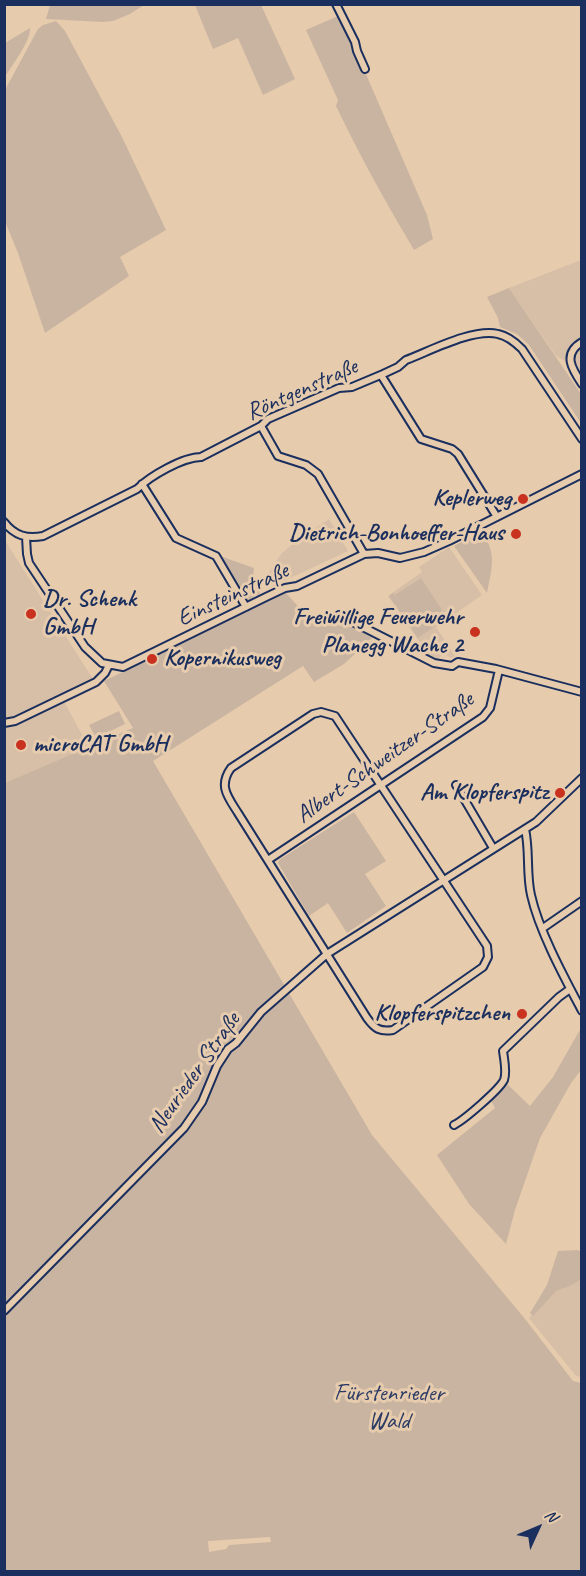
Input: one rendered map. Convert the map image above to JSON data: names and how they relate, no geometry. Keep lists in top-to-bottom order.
{
  "streets": {
    "street": [
      "Röntgenstraße",
      "Einsteinstraße",
      "Albert-Schweitzer-Straße",
      "Neurieder Straße"
    ]
  },
  "parks": ["Fürstenrieder Wald"],
  "places": [
    "Keplerweg",
    "Dietrich-Bonhoeffer-Haus",
    "Dr. Schenk GmbH",
    "Freiwillige Feuerwehr Planegg Wache 2",
    "Kopernikusweg",
    "microCAT GmbH",
    "Am Klopferspitz",
    "Klopferspitzchen"
  ],
  "north": "top right"
}
